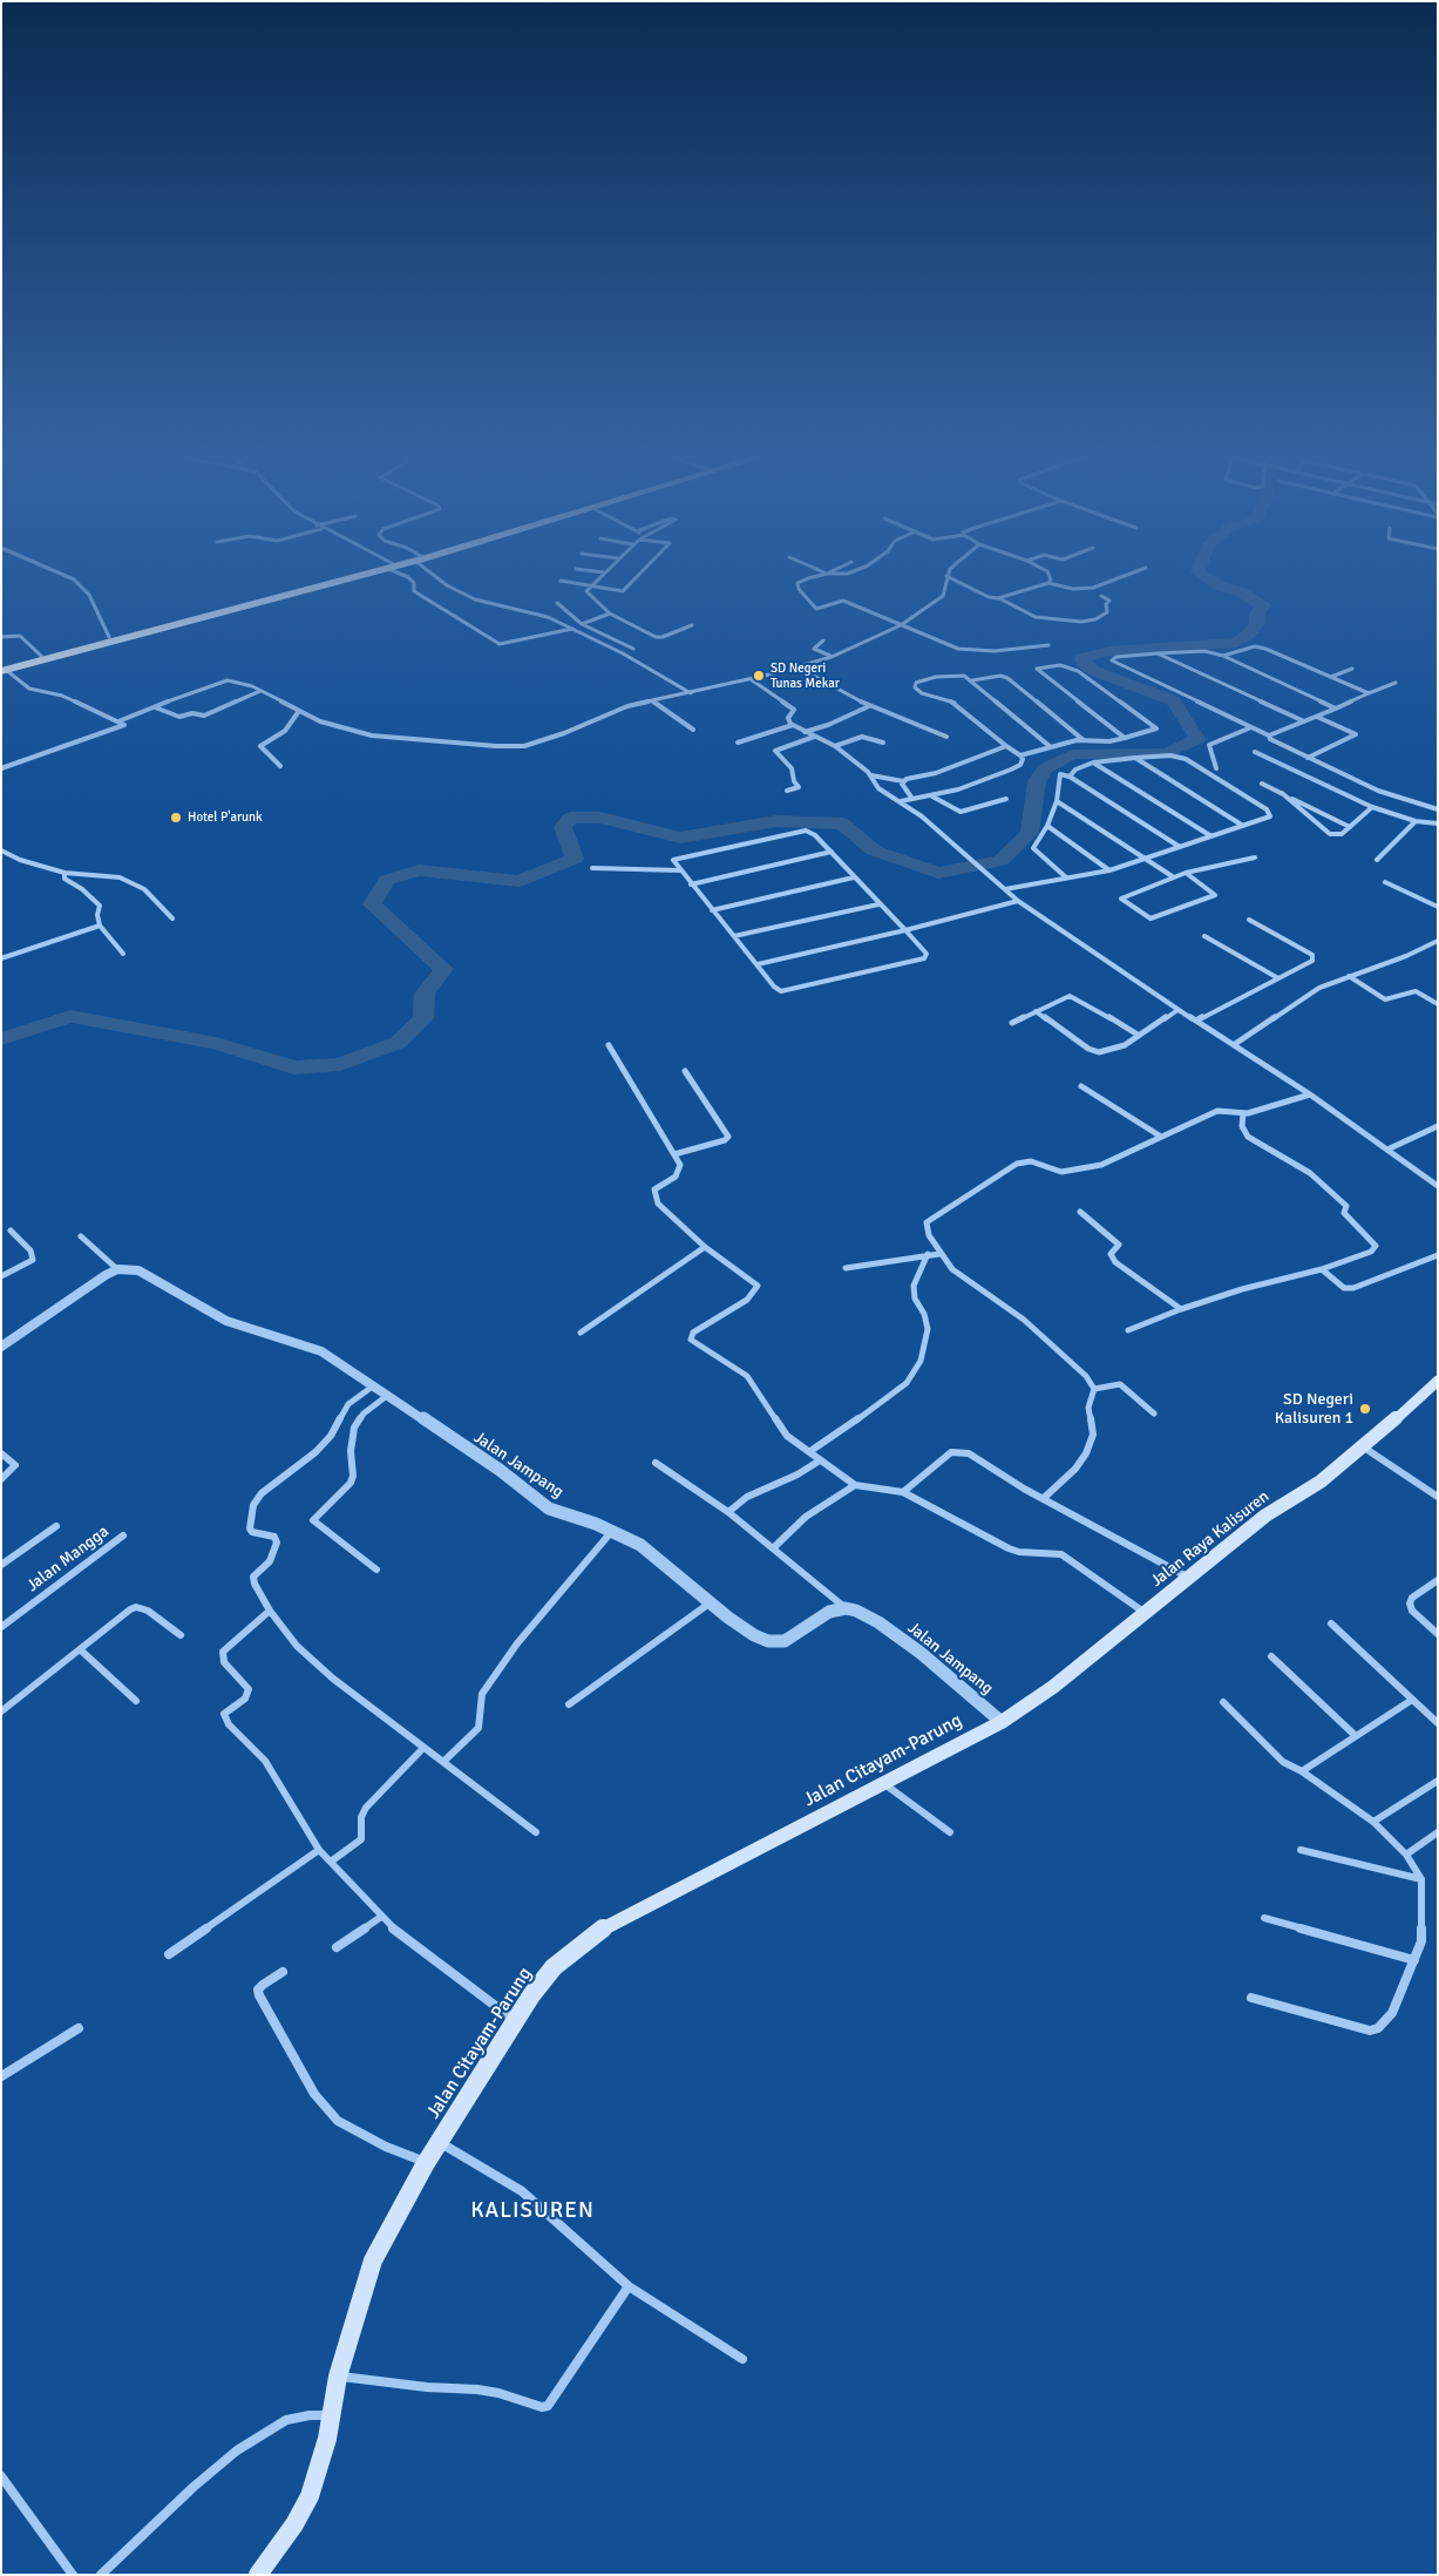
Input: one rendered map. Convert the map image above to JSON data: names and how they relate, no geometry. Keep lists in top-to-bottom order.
{
  "streets": {
    "main road": ["Jalan Raya Kalisuren", "Jalan Citayam-Parung"],
    "street": ["Jalan Jampang", "Jalan Mangga"]
  },
  "crossings": [
    ["Jalan Jampang", "Jalan Raya Kalisuren"],
    ["Jalan Jampang", "Jalan Citayam-Parung"],
    ["Jalan Raya Kalisuren", "Jalan Citayam-Parung"]
  ],
  "districts": ["KALISUREN"],
  "places": ["SD Negeri Tunas Mekar", "Hotel P'arunk", "SD Negeri Kalisuren 1"]
}
